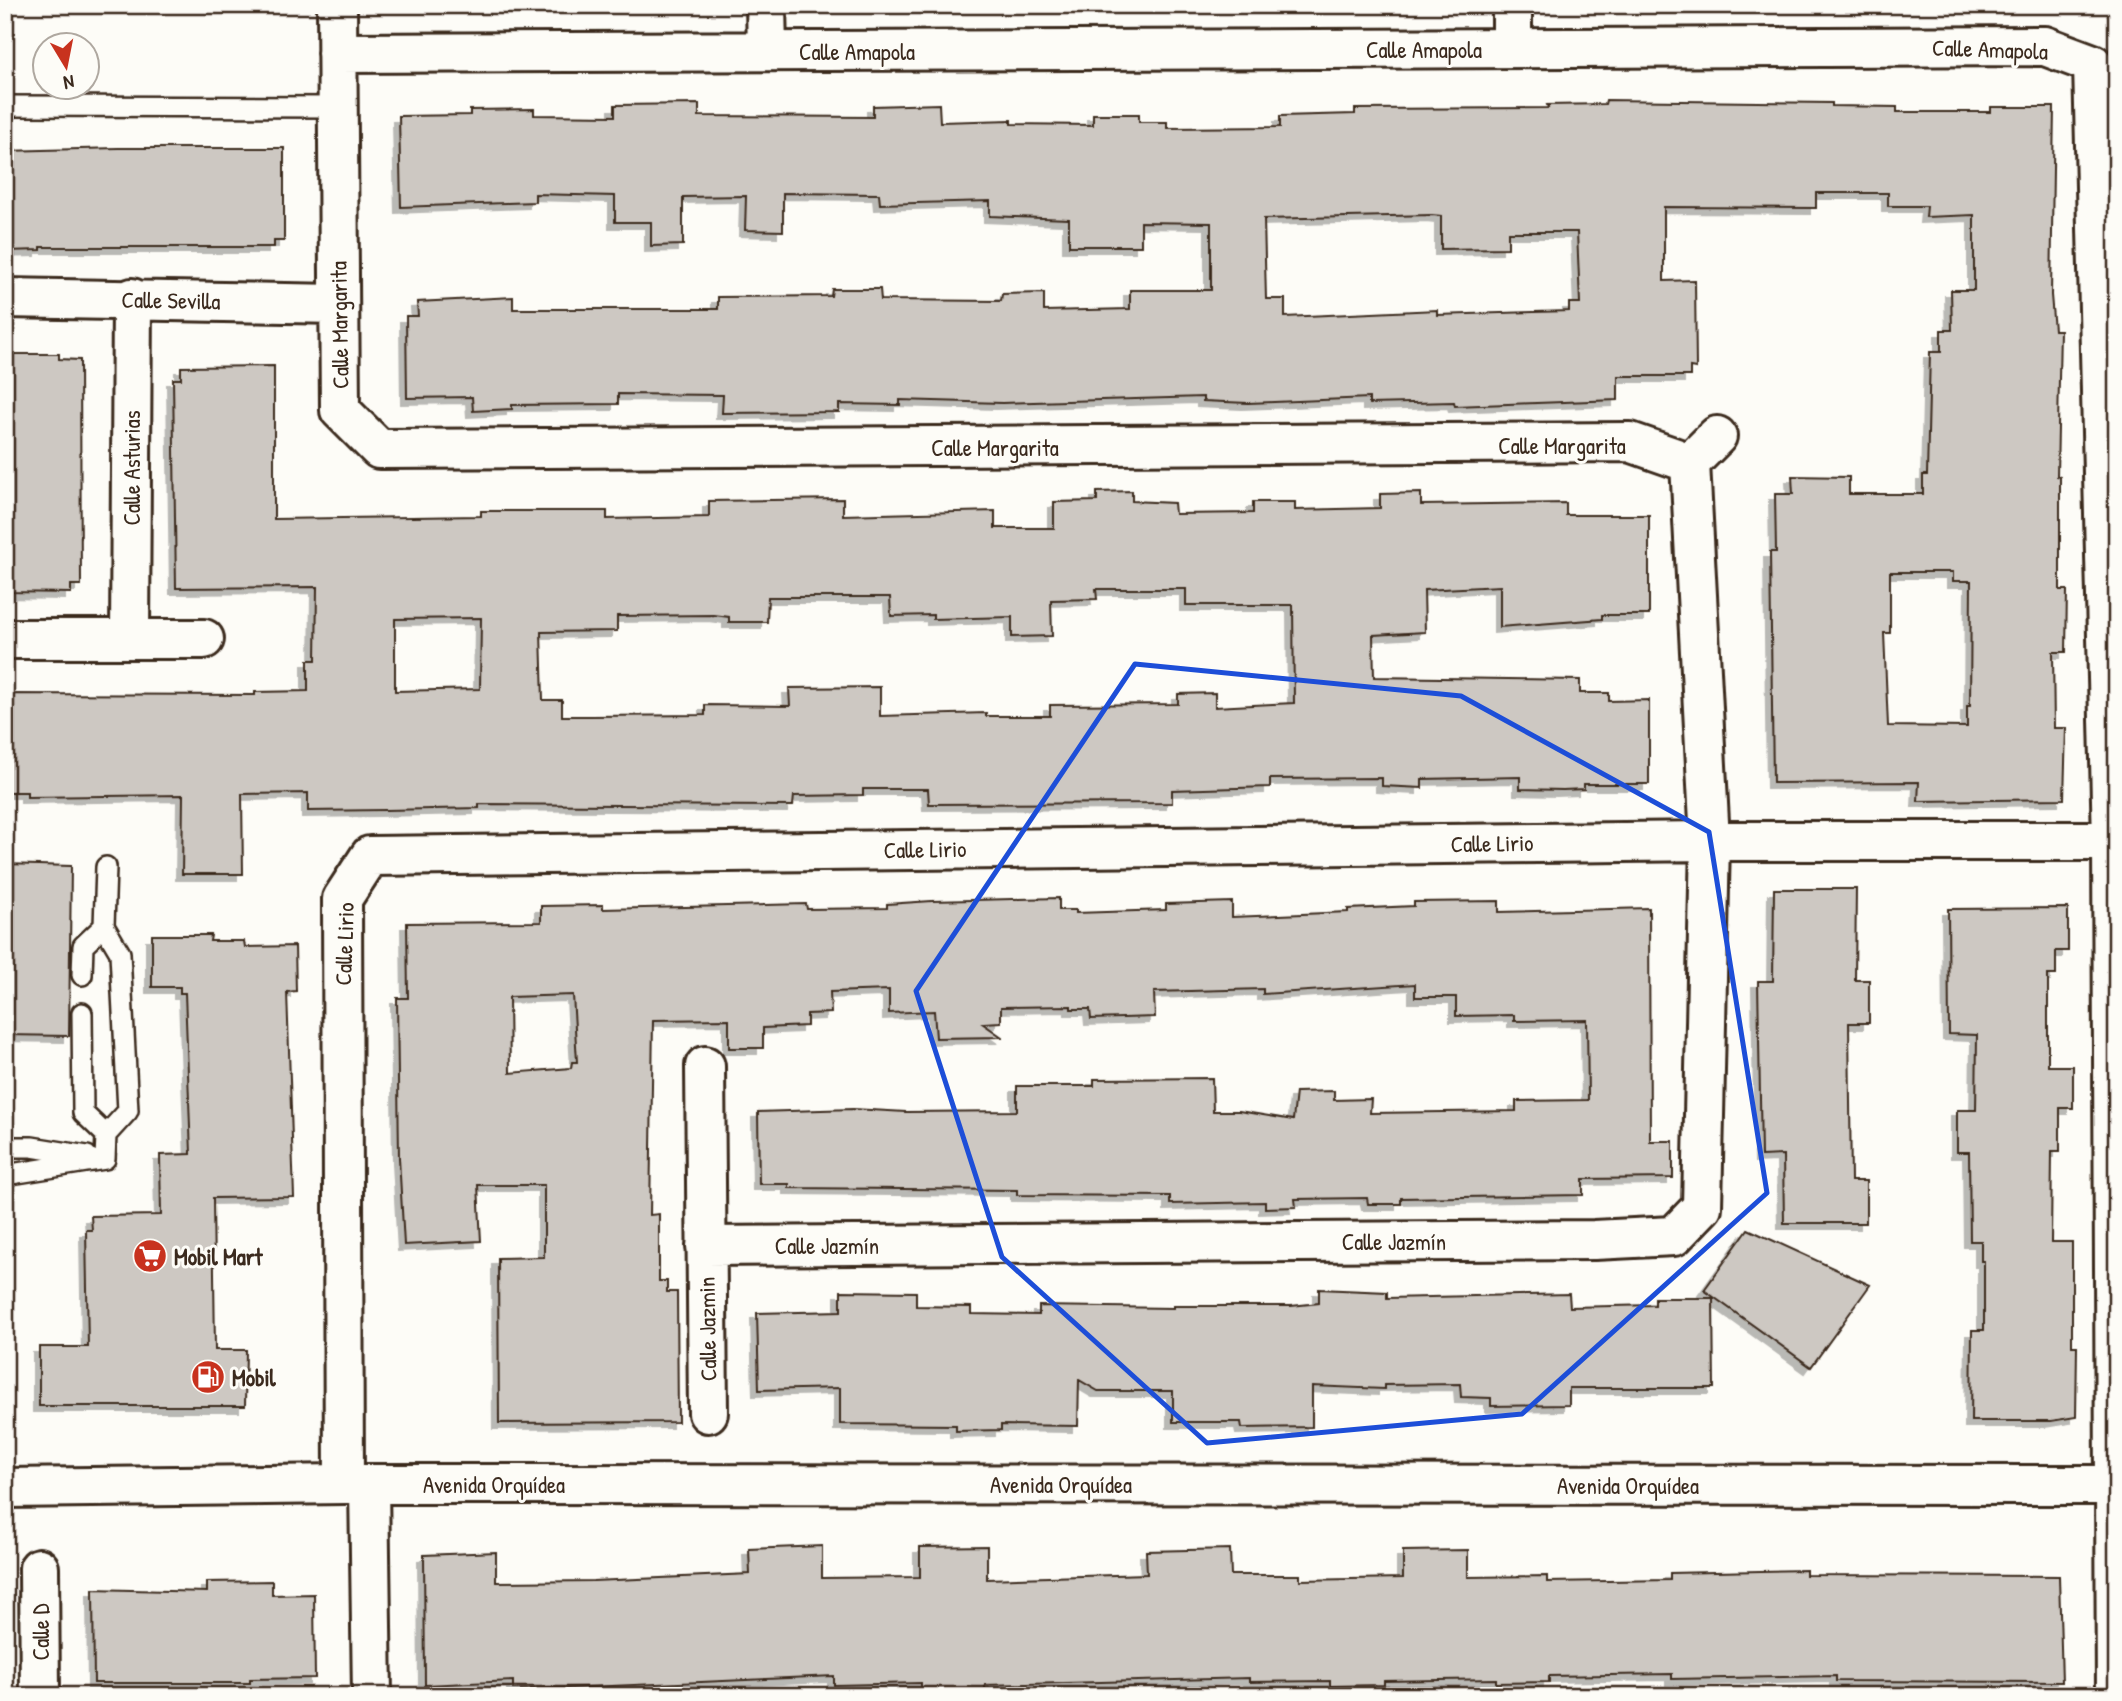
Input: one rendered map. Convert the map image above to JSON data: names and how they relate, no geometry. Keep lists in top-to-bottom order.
{
  "streets": {
    "street": [
      "Calle Amapola",
      "Calle Sevilla",
      "Calle Margarita",
      "Calle Asturias",
      "Calle Lirio",
      "Calle Jazmín",
      "Calle Jazmin",
      "Avenida Orquídea",
      "Calle D"
    ]
  },
  "crossings": [
    ["Calle Amapola", "Calle Margarita"],
    ["Calle Amapola", "Calle Lirio"],
    ["Calle Amapola", "Avenida Orquídea"],
    ["Calle Sevilla", "Calle Margarita"],
    ["Calle Sevilla", "Calle Asturias"],
    ["Calle Lirio", "Calle Jazmín"],
    ["Calle Lirio", "Avenida Orquídea"],
    ["Calle Jazmín", "Calle Jazmin"]
  ],
  "places": {
    "supermarket": ["Mobil Mart"],
    "fuel station": ["Mobil"]
  },
  "north": "bottom"
}
